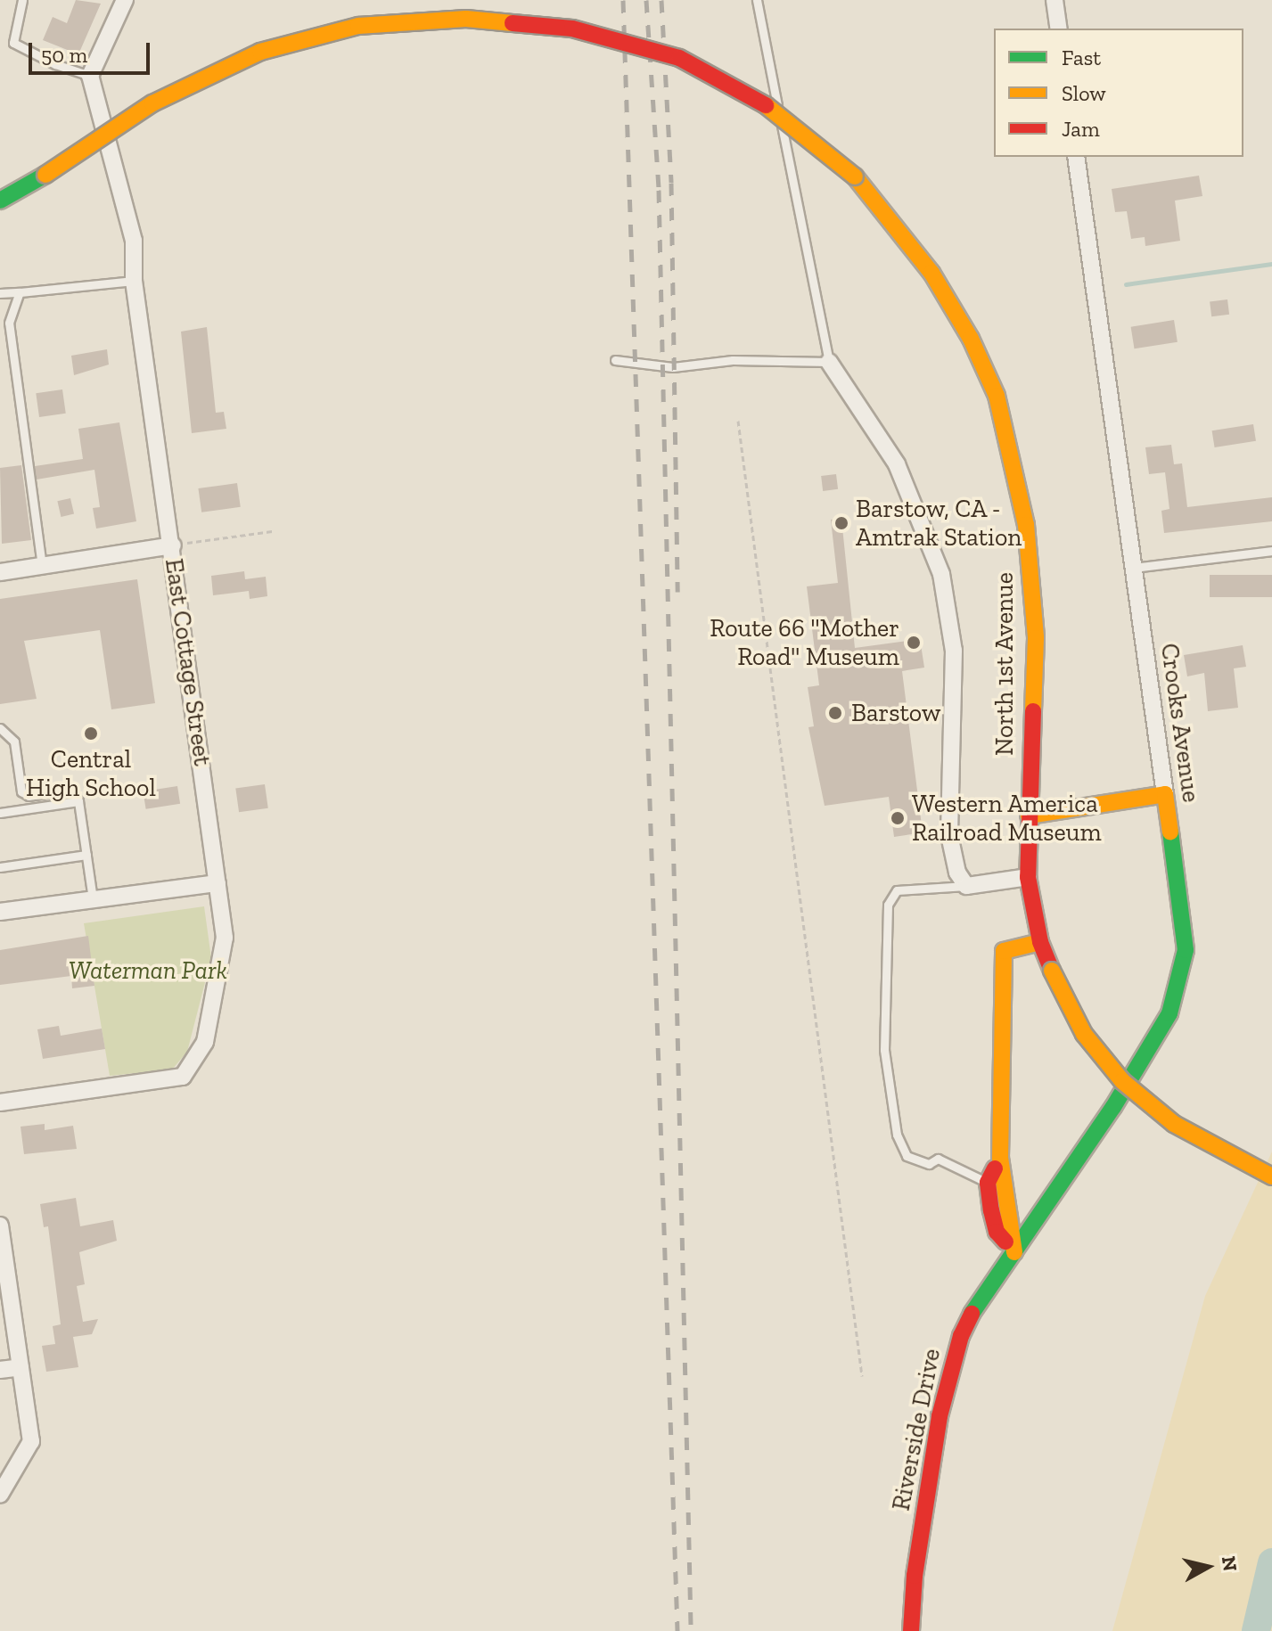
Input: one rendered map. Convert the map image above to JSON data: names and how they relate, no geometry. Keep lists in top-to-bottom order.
{
  "streets": {
    "main road": ["North 1st Avenue", "Crooks Avenue", "Riverside Drive"],
    "street": ["East Cottage Street"]
  },
  "crossings": [
    ["Crooks Avenue", "Riverside Drive"]
  ],
  "parks": ["Waterman Park"],
  "places": [
    "Barstow, CA - Amtrak Station",
    "Route 66 \"Mother Road\" Museum",
    "Barstow",
    "Central High School",
    "Western America Railroad Museum"
  ],
  "legend": ["Fast", "Slow", "Jam"],
  "scale_bar": "50 m",
  "north": "right"
}
